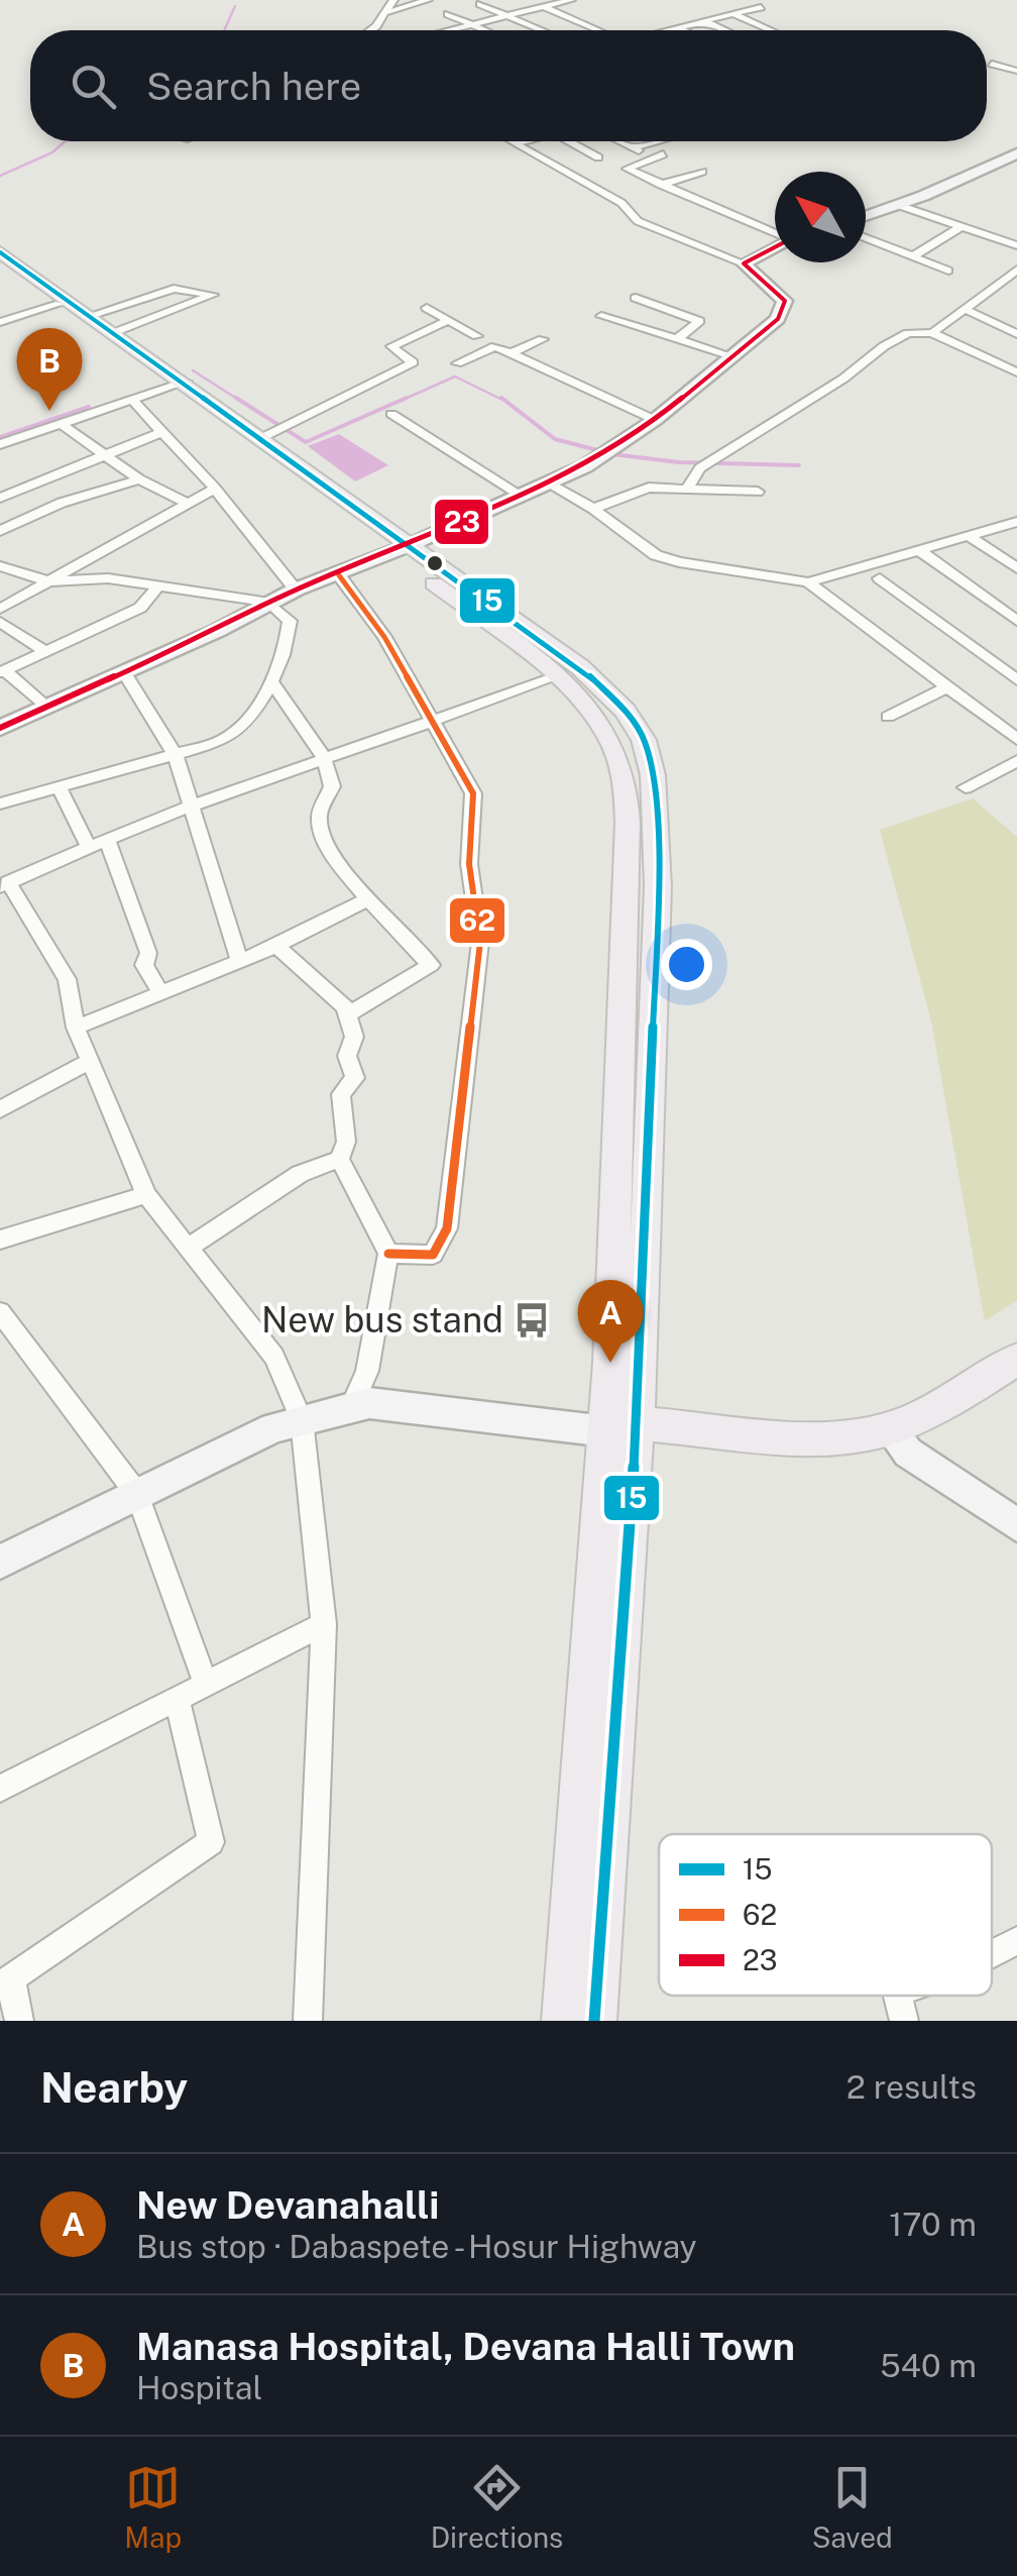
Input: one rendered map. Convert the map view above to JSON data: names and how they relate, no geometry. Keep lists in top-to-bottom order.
{
  "places": {
    "bus stop": ["New bus stand"]
  },
  "lines": ["transit line 23", "transit line 15", "transit line 62"],
  "legend": ["15", "62", "23"],
  "north": "top left",
  "page": {
    "search": "Search here",
    "pins": ["B", "A"],
    "heading": ["Nearby", "2 results"],
    "list": [
      {
        "mark": "A",
        "name": "New Devanahalli",
        "note": "Bus stop · Dabaspete - Hosur Highway",
        "value": "170 m"
      },
      {
        "mark": "B",
        "name": "Manasa Hospital, Devana Halli Town",
        "note": "Hospital",
        "value": "540 m"
      }
    ],
    "nav": ["Map", "Directions", "Saved"]
  }
}
